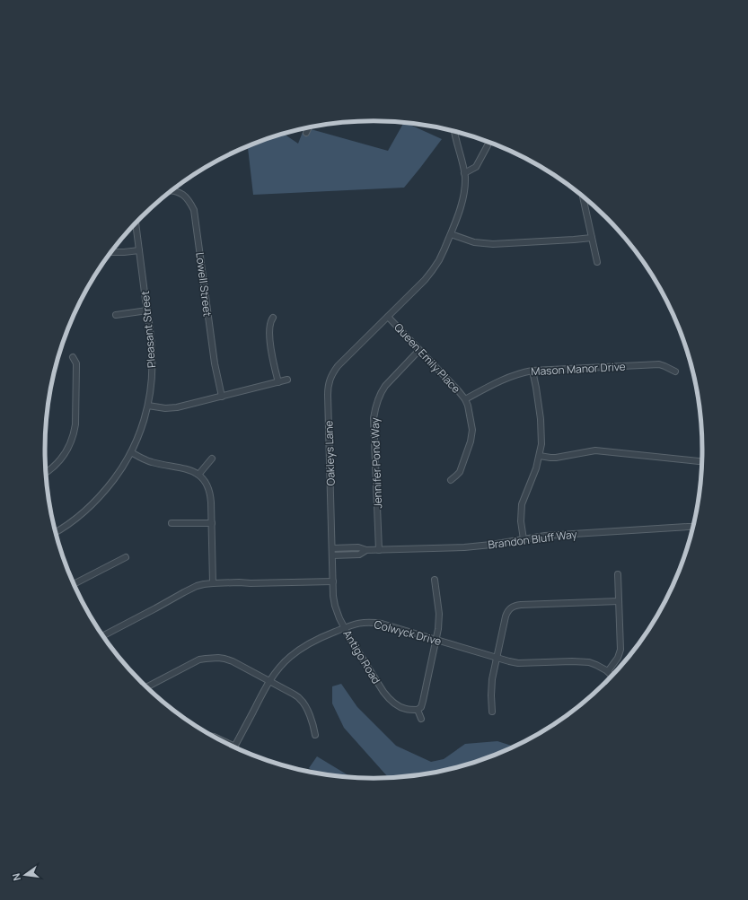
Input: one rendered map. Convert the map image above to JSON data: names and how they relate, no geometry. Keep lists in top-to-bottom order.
{
  "streets": {
    "street": [
      "Lowell Street",
      "Pleasant Street",
      "Queen Emily Place",
      "Mason Manor Drive",
      "Oakleys Lane",
      "Jennifer Pond Way",
      "Brandon Bluff Way",
      "Colwyck Drive",
      "Antigo Road"
    ]
  },
  "crossings": [
    ["Queen Emily Place", "Mason Manor Drive"],
    ["Queen Emily Place", "Oakleys Lane"],
    ["Queen Emily Place", "Jennifer Pond Way"],
    ["Oakleys Lane", "Brandon Bluff Way"],
    ["Oakleys Lane", "Antigo Road"],
    ["Jennifer Pond Way", "Brandon Bluff Way"],
    ["Colwyck Drive", "Antigo Road"]
  ],
  "north": "left"
}
